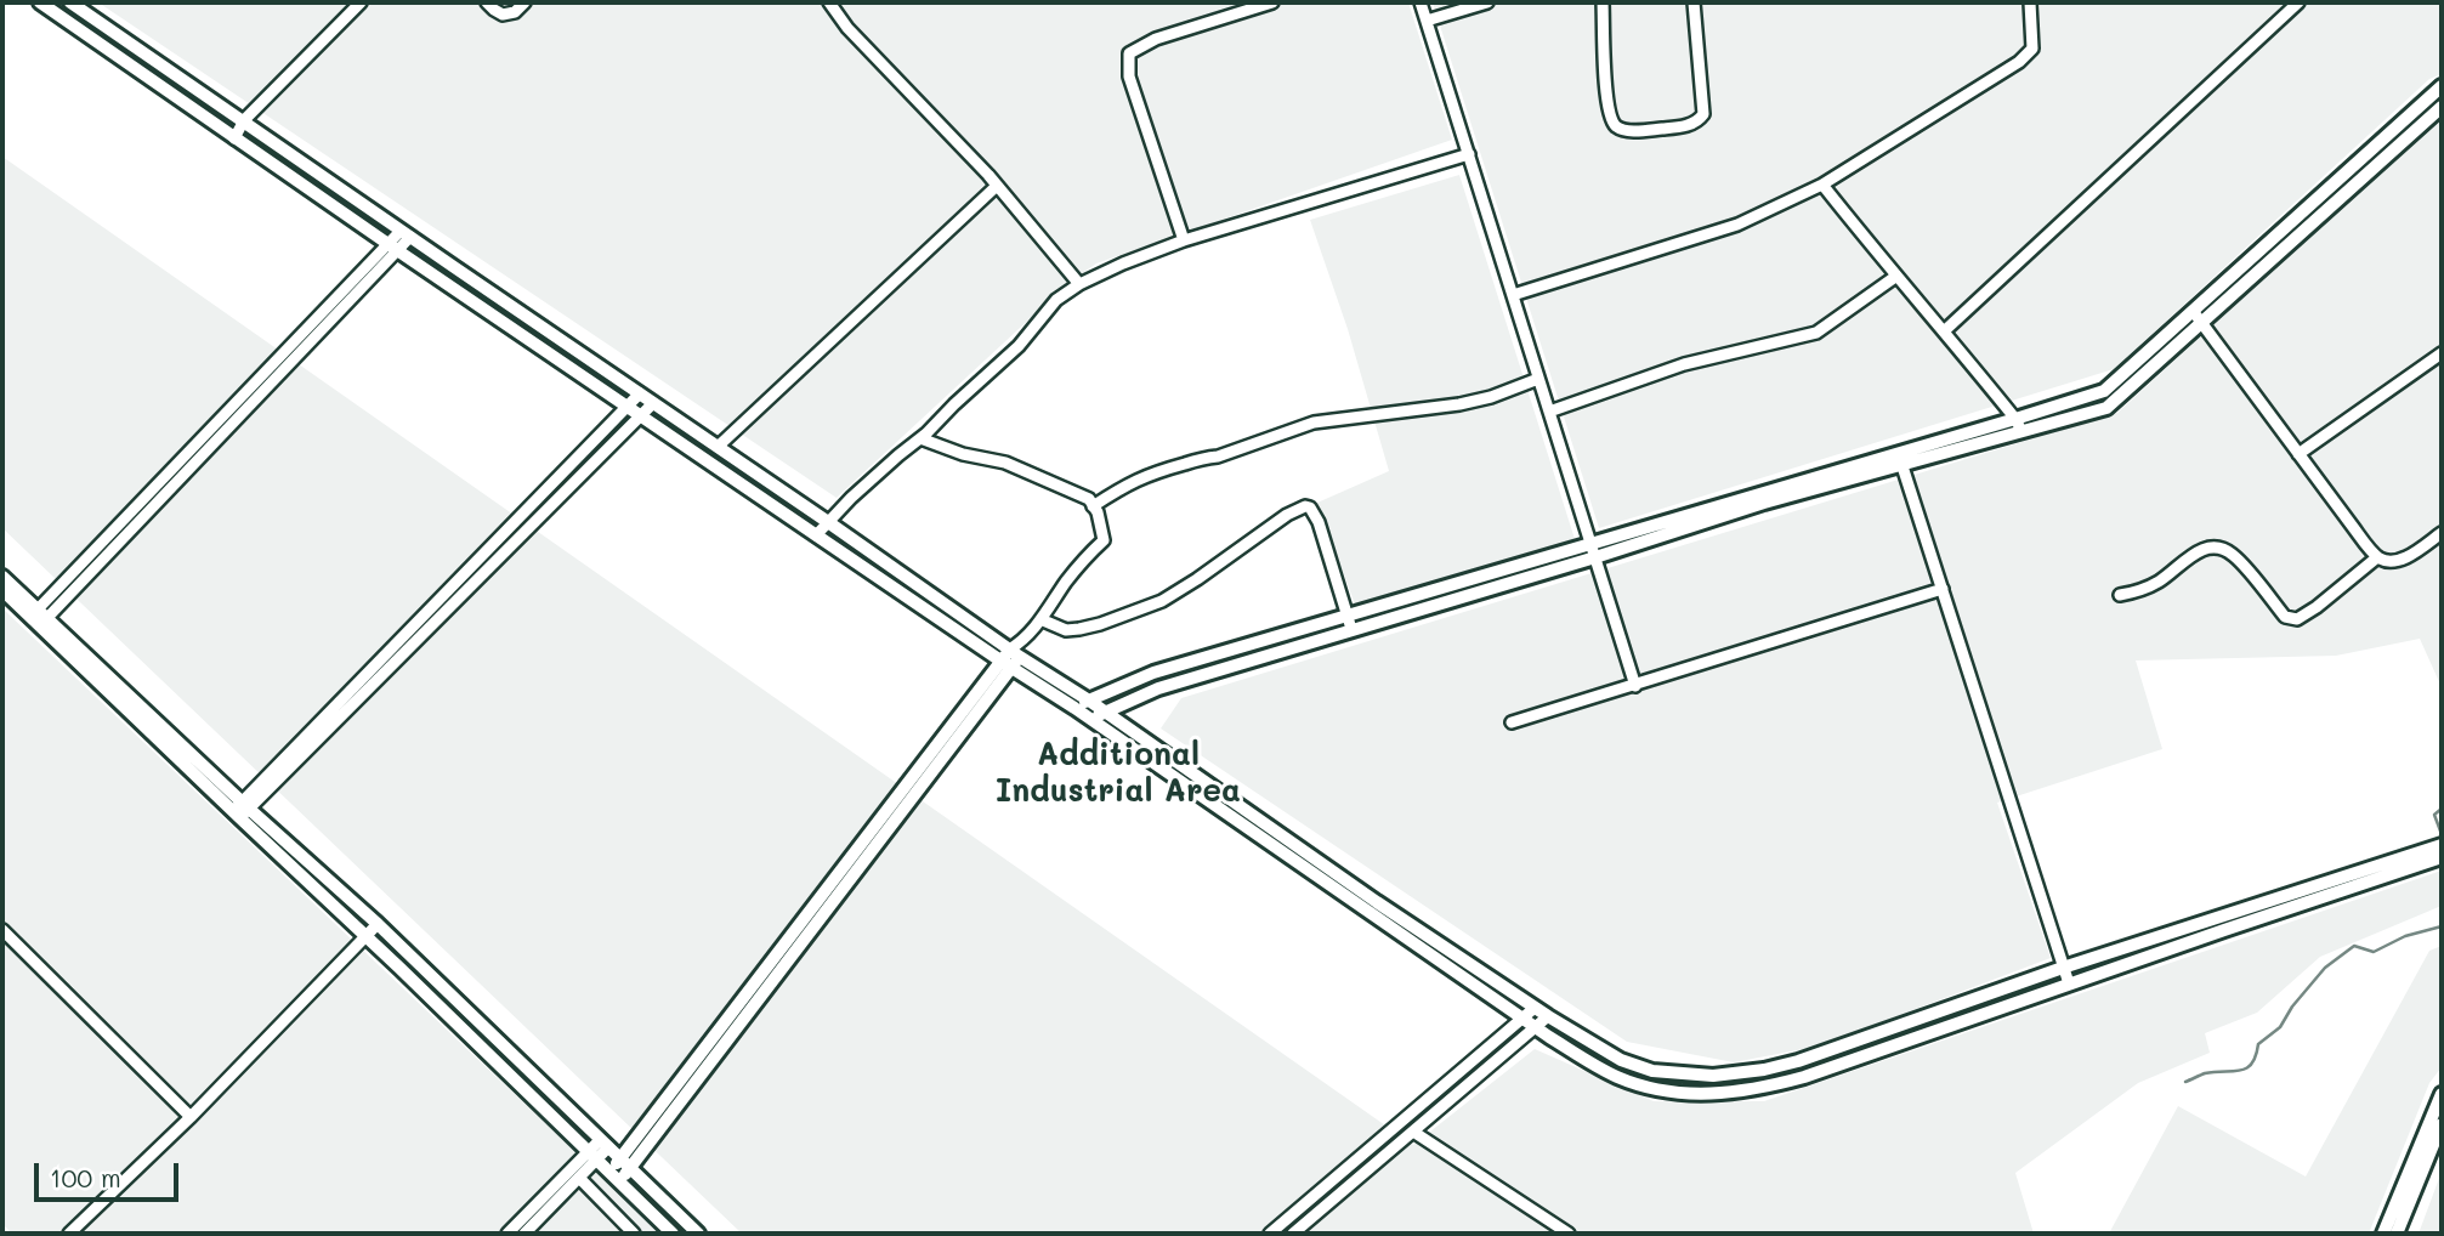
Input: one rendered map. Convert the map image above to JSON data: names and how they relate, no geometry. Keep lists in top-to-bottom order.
{
  "districts": ["Additional Industrial Area"],
  "scale_bar": "100 m"
}
